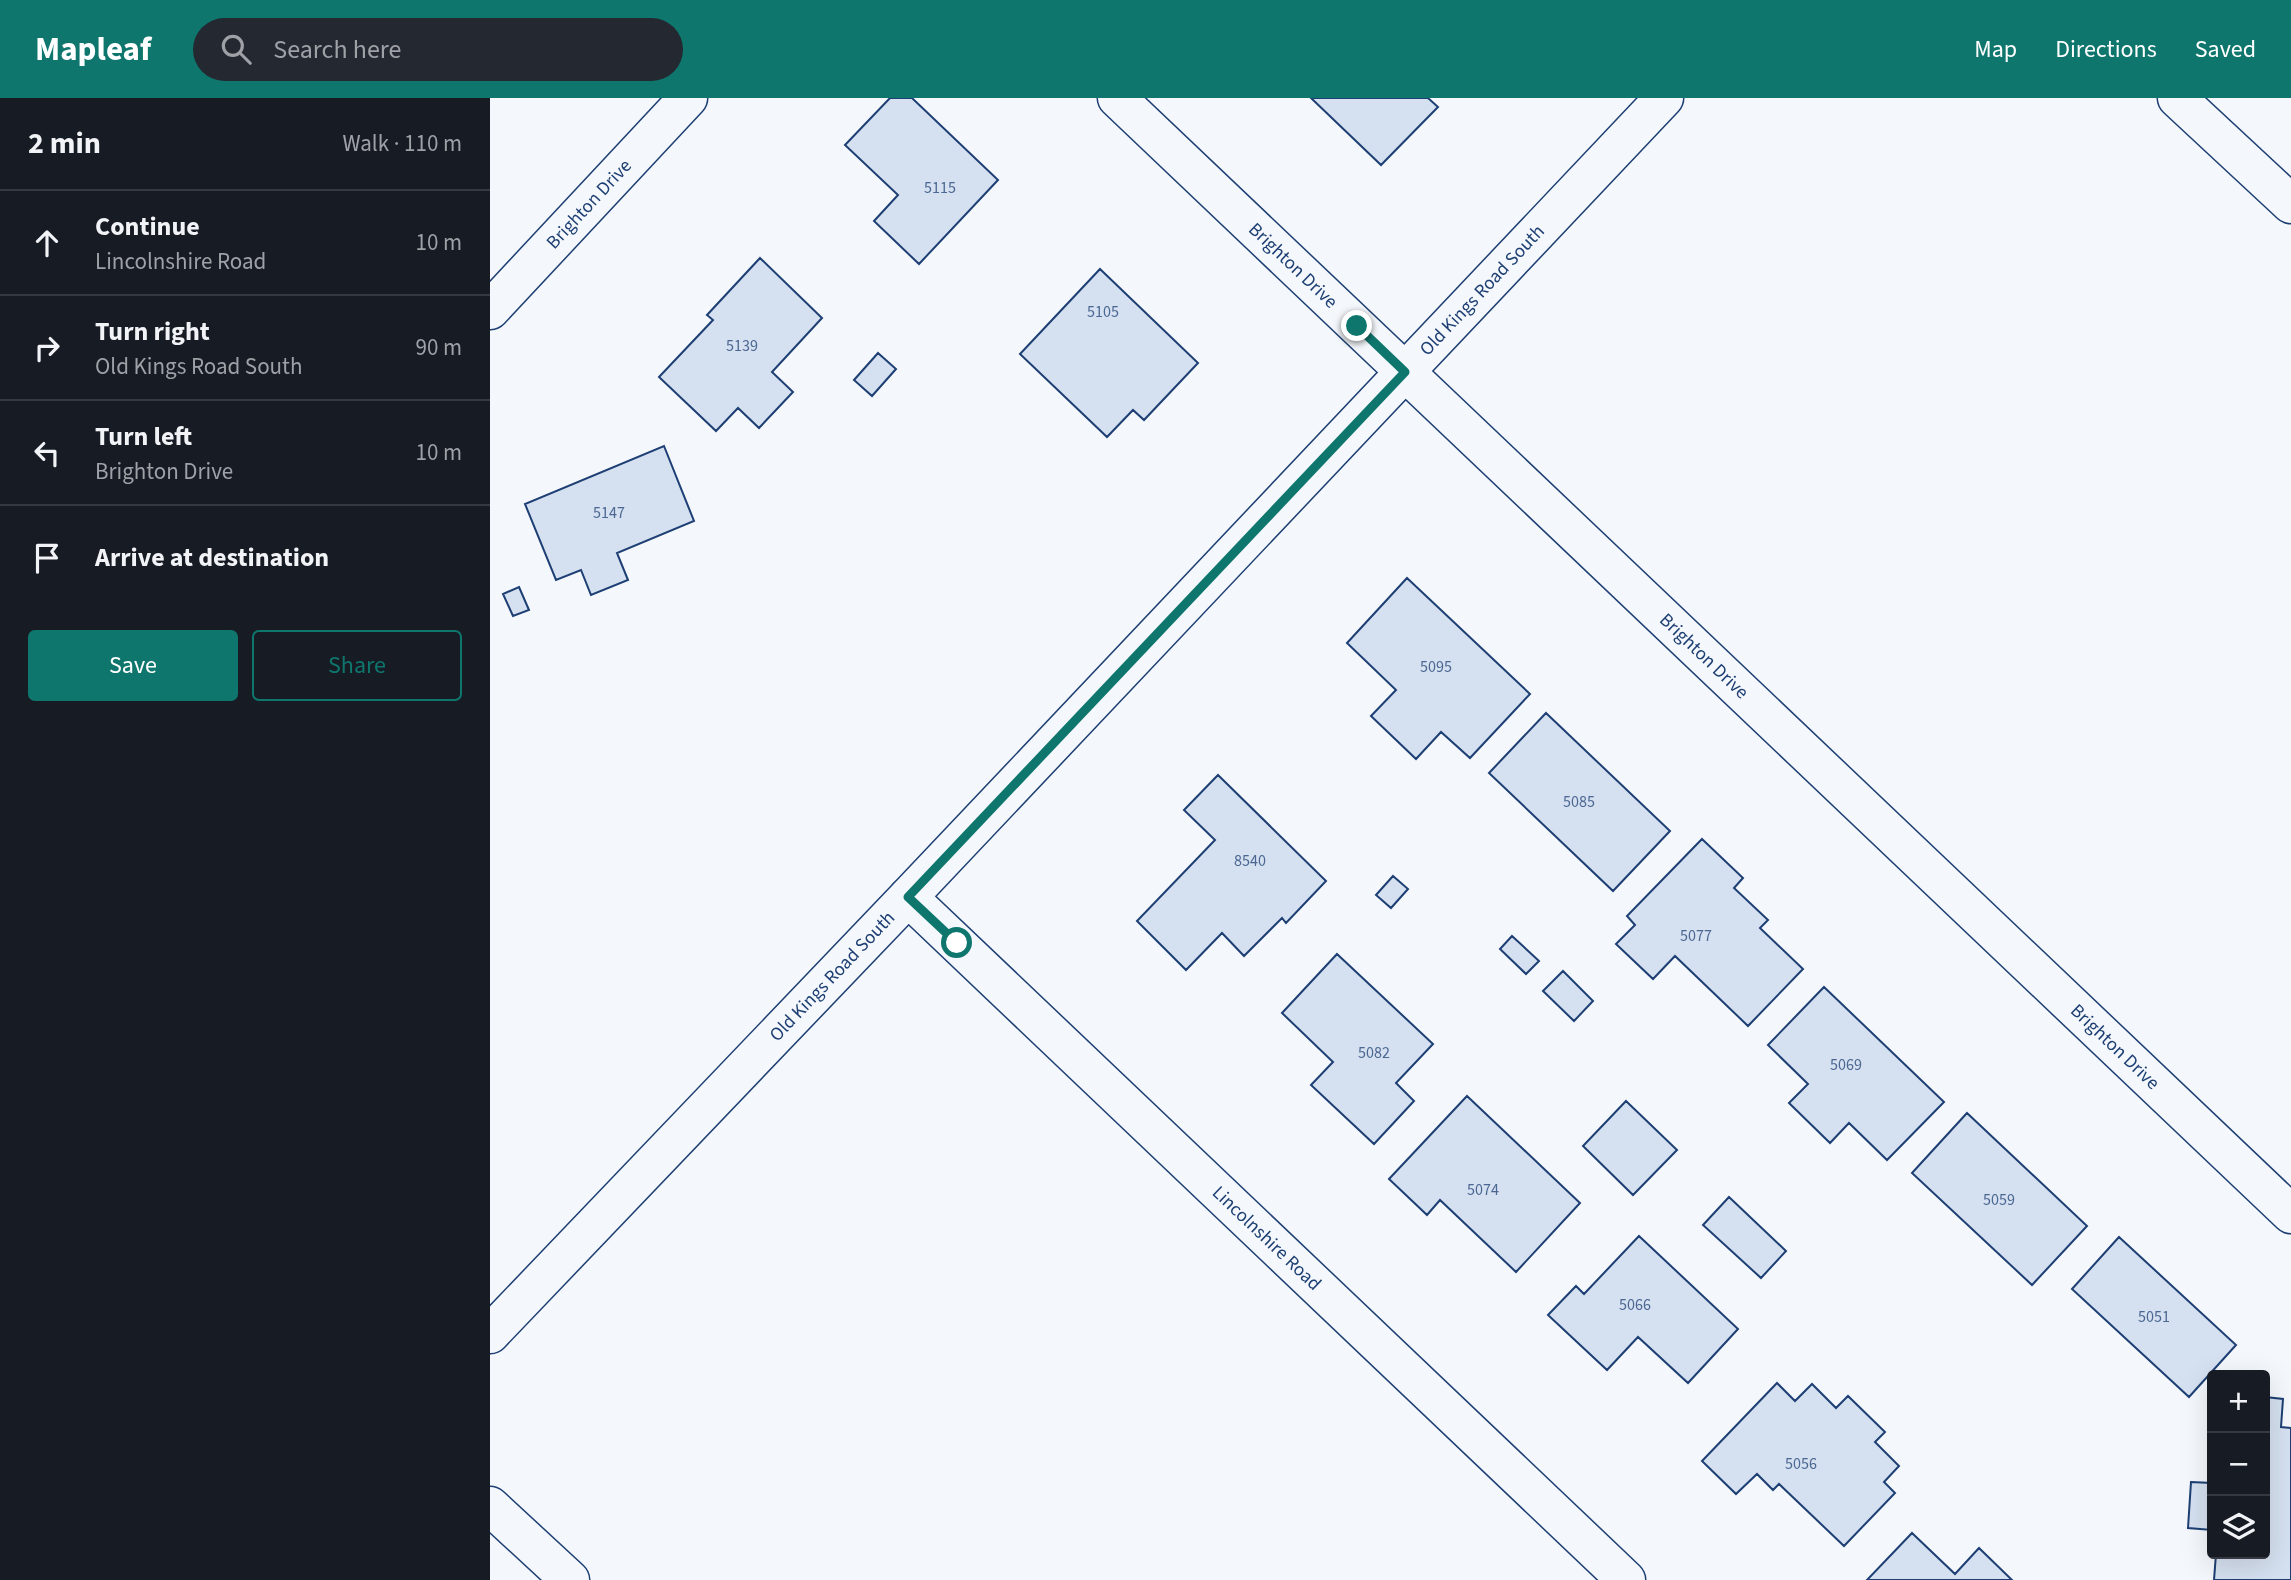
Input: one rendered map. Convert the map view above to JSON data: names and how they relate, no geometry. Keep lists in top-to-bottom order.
{
  "streets": {
    "street": ["Brighton Drive", "Old Kings Road South", "Lincolnshire Road"]
  },
  "crossings": [
    ["Brighton Drive", "Old Kings Road South"],
    ["Old Kings Road South", "Lincolnshire Road"]
  ],
  "house_numbers": [
    "5115",
    "5105",
    "5139",
    "5147",
    "5095",
    "5085",
    "8540",
    "5077",
    "5082",
    "5069",
    "5074",
    "5059",
    "5066",
    "5051",
    "5056"
  ],
  "page": {
    "header": "Mapleaf",
    "search": "Search here",
    "nav": ["Map", "Directions", "Saved"],
    "heading": ["2 min", "Walk · 110 m"],
    "list": [
      ["Continue", "Lincolnshire Road", "10 m"],
      ["Turn right", "Old Kings Road South", "90 m"],
      ["Turn left", "Brighton Drive", "10 m"],
      "Arrive at destination"
    ],
    "buttons": ["Save", "Share"],
    "map_buttons": ["+", "−"]
  }
}
